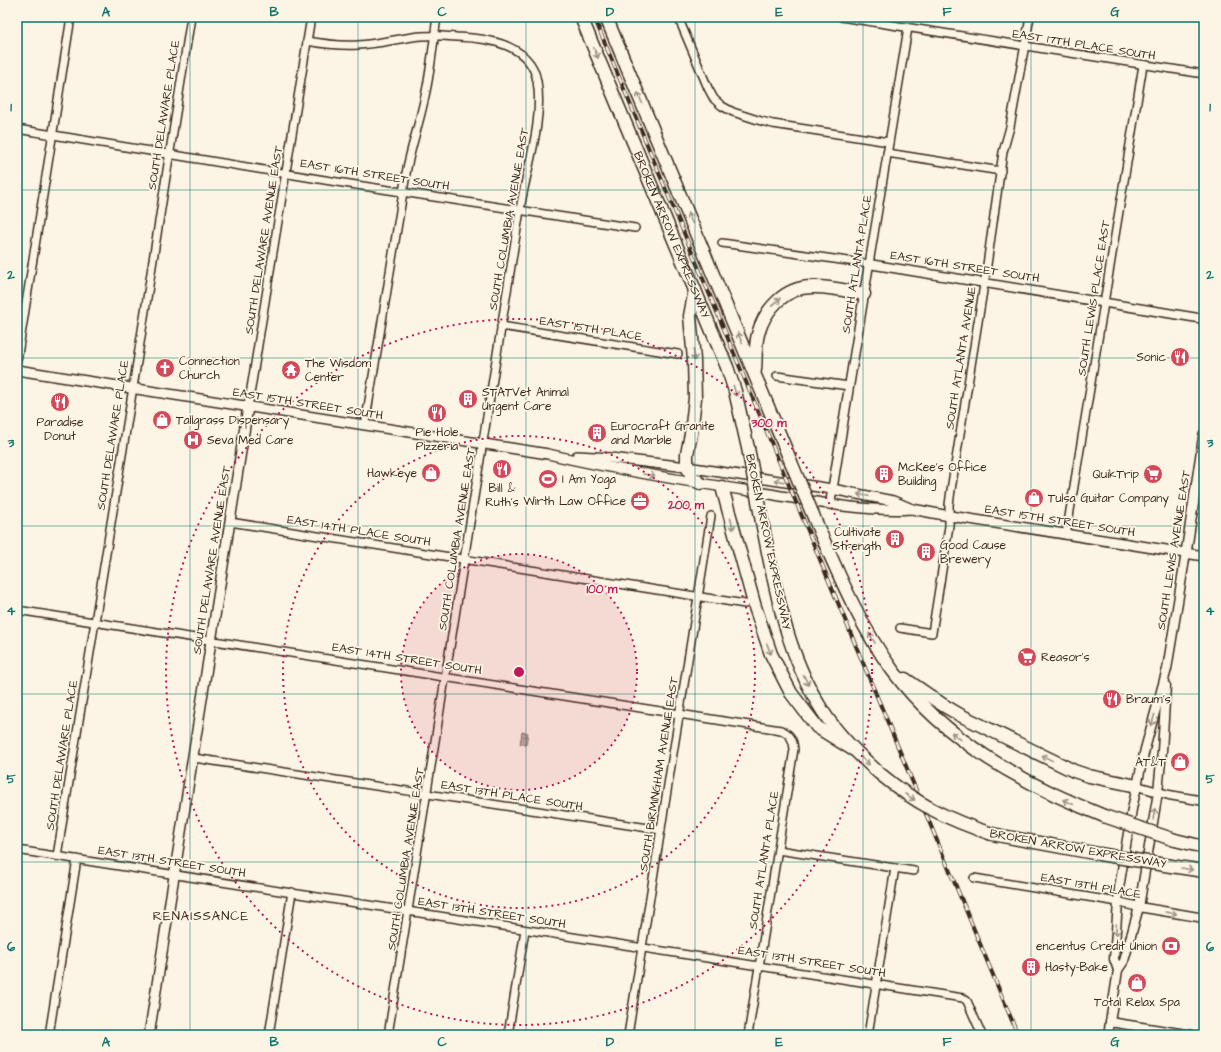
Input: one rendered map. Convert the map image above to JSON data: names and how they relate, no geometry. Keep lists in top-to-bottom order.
{
  "streets": {
    "highway": ["BROKEN ARROW EXPRESSWAY"],
    "main road": ["SOUTH DELAWARE AVENUE EAST", "EAST 15TH STREET SOUTH", "SOUTH LEWIS AVENUE EAST"],
    "street": [
      "EAST 17TH PLACE SOUTH",
      "SOUTH DELAWARE PLACE",
      "EAST 16TH STREET SOUTH",
      "SOUTH COLUMBIA AVENUE EAST",
      "SOUTH ATLANTA PLACE",
      "SOUTH LEWIS PLACE EAST",
      "EAST 15TH PLACE",
      "SOUTH ATLANTA AVENUE",
      "EAST 14TH PLACE SOUTH",
      "EAST 14TH STREET SOUTH",
      "SOUTH BIRMINGHAM AVENUE EAST",
      "EAST 13TH PLACE SOUTH",
      "EAST 13TH STREET SOUTH",
      "EAST 13TH PLACE"
    ]
  },
  "crossings": [
    ["EAST 17TH PLACE SOUTH", "SOUTH ATLANTA PLACE"],
    ["EAST 17TH PLACE SOUTH", "SOUTH LEWIS PLACE EAST"],
    ["EAST 17TH PLACE SOUTH", "SOUTH ATLANTA AVENUE"],
    ["SOUTH DELAWARE PLACE", "EAST 16TH STREET SOUTH"],
    ["SOUTH DELAWARE PLACE", "EAST 15TH STREET SOUTH"],
    ["SOUTH DELAWARE PLACE", "EAST 14TH STREET SOUTH"],
    ["SOUTH DELAWARE PLACE", "EAST 13TH STREET SOUTH"],
    ["EAST 16TH STREET SOUTH", "SOUTH COLUMBIA AVENUE EAST"],
    ["EAST 16TH STREET SOUTH", "SOUTH DELAWARE AVENUE EAST"],
    ["EAST 16TH STREET SOUTH", "SOUTH ATLANTA PLACE"],
    ["EAST 16TH STREET SOUTH", "SOUTH LEWIS PLACE EAST"],
    ["EAST 16TH STREET SOUTH", "SOUTH ATLANTA AVENUE"],
    ["SOUTH COLUMBIA AVENUE EAST", "EAST 15TH PLACE"],
    ["SOUTH COLUMBIA AVENUE EAST", "EAST 15TH STREET SOUTH"],
    ["SOUTH COLUMBIA AVENUE EAST", "EAST 14TH PLACE SOUTH"],
    ["SOUTH COLUMBIA AVENUE EAST", "EAST 14TH STREET SOUTH"],
    ["SOUTH COLUMBIA AVENUE EAST", "EAST 13TH PLACE SOUTH"],
    ["SOUTH COLUMBIA AVENUE EAST", "EAST 13TH STREET SOUTH"],
    ["SOUTH DELAWARE AVENUE EAST", "EAST 15TH STREET SOUTH"],
    ["SOUTH DELAWARE AVENUE EAST", "EAST 14TH PLACE SOUTH"],
    ["SOUTH DELAWARE AVENUE EAST", "EAST 14TH STREET SOUTH"],
    ["SOUTH DELAWARE AVENUE EAST", "EAST 13TH PLACE SOUTH"],
    ["SOUTH DELAWARE AVENUE EAST", "EAST 13TH STREET SOUTH"],
    ["SOUTH ATLANTA PLACE", "EAST 15TH STREET SOUTH"],
    ["SOUTH ATLANTA PLACE", "EAST 14TH STREET SOUTH"],
    ["SOUTH ATLANTA PLACE", "EAST 13TH STREET SOUTH"],
    ["SOUTH LEWIS PLACE EAST", "EAST 15TH STREET SOUTH"],
    ["SOUTH ATLANTA AVENUE", "EAST 15TH STREET SOUTH"],
    ["EAST 15TH STREET SOUTH", "SOUTH LEWIS AVENUE EAST"],
    ["EAST 14TH PLACE SOUTH", "SOUTH BIRMINGHAM AVENUE EAST"],
    ["SOUTH LEWIS AVENUE EAST", "EAST 13TH PLACE"],
    ["EAST 14TH STREET SOUTH", "SOUTH BIRMINGHAM AVENUE EAST"],
    ["SOUTH BIRMINGHAM AVENUE EAST", "EAST 13TH PLACE SOUTH"],
    ["SOUTH BIRMINGHAM AVENUE EAST", "EAST 13TH STREET SOUTH"]
  ],
  "districts": ["RENAISSANCE"],
  "places": {
    "restaurant": [
      "Sonic",
      "Paradise Donut",
      "Pie Hole Pizzeria",
      "Bill & Ruth's",
      "Braum's"
    ],
    "church": ["Connection Church"],
    "temple": ["The Wisdom Center"],
    "building": [
      "STATVet Animal Urgent Care",
      "Eurocraft Granite and Marble",
      "McKee's Office Building",
      "Cultivate Strength",
      "Good Cause Brewery",
      "Hasty-Bake"
    ],
    "shop": [
      "Tallgrass Dispensary",
      "Hawkeye",
      "Tulsa Guitar Company",
      "AT&T",
      "Total Relax Spa"
    ],
    "hospital": ["Seva Med Care"],
    "supermarket": ["QuikTrip", "Reasor's"],
    "sports": ["I Am Yoga"],
    "office": ["Wirth Law Office"],
    "bank": ["encentus Credit Union"]
  },
  "grid": {
    "columns": [
      "A",
      "B",
      "C",
      "D",
      "E",
      "F",
      "G"
    ],
    "rows": [
      "1",
      "2",
      "3",
      "4",
      "5",
      "6"
    ]
  },
  "rings": ["300 m", "200 m", "100 m"]
}
